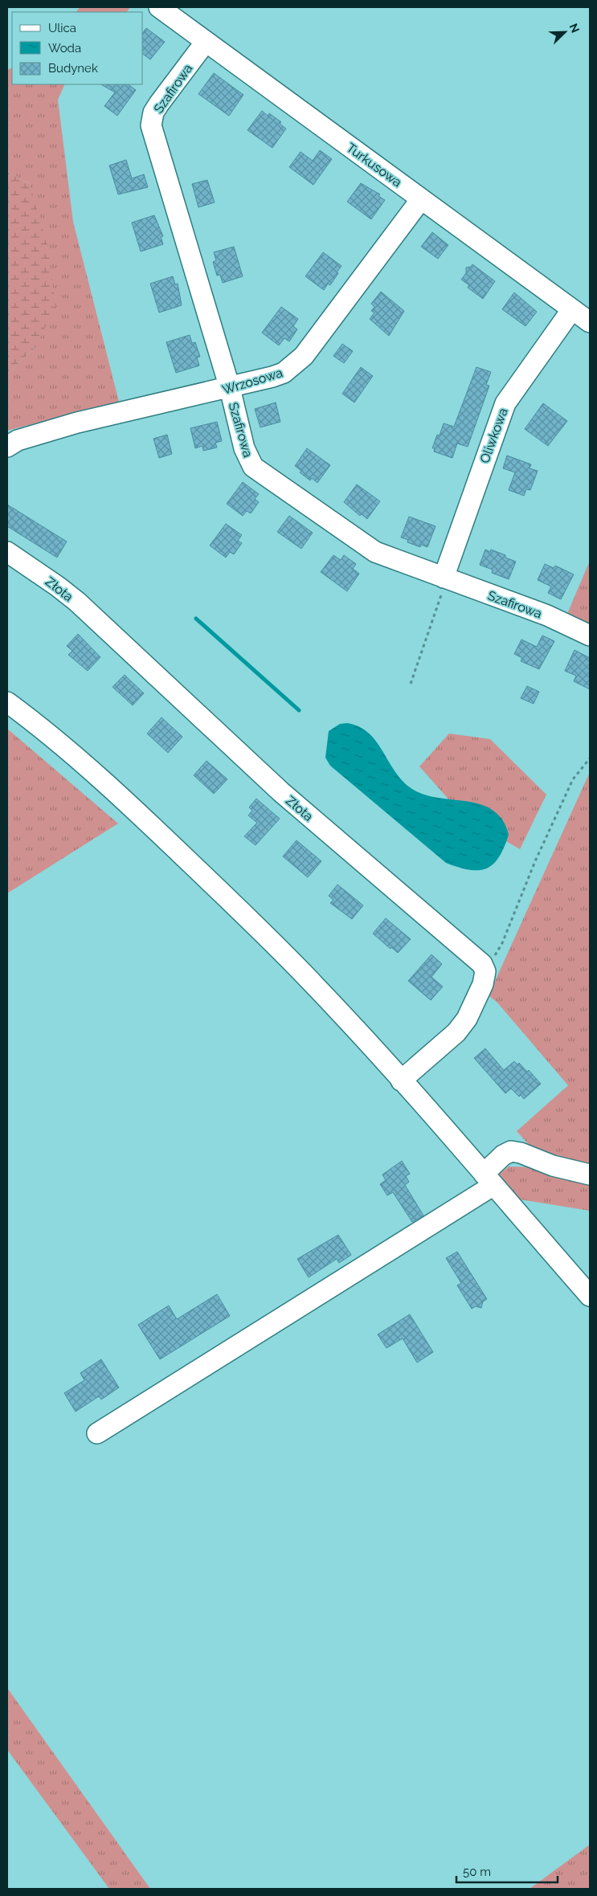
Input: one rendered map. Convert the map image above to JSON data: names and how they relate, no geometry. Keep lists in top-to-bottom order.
{
  "streets": {
    "street": [
      "Szafirowa",
      "Turkusowa",
      "Wrzosowa",
      "Oliwkowa",
      "Złota"
    ]
  },
  "crossings": [
    ["Szafirowa", "Turkusowa"],
    ["Szafirowa", "Wrzosowa"],
    ["Szafirowa", "Oliwkowa"],
    ["Turkusowa", "Wrzosowa"],
    ["Turkusowa", "Oliwkowa"]
  ],
  "legend": ["Ulica", "Woda", "Budynek"],
  "scale_bar": "50 m",
  "north": "top right"
}
